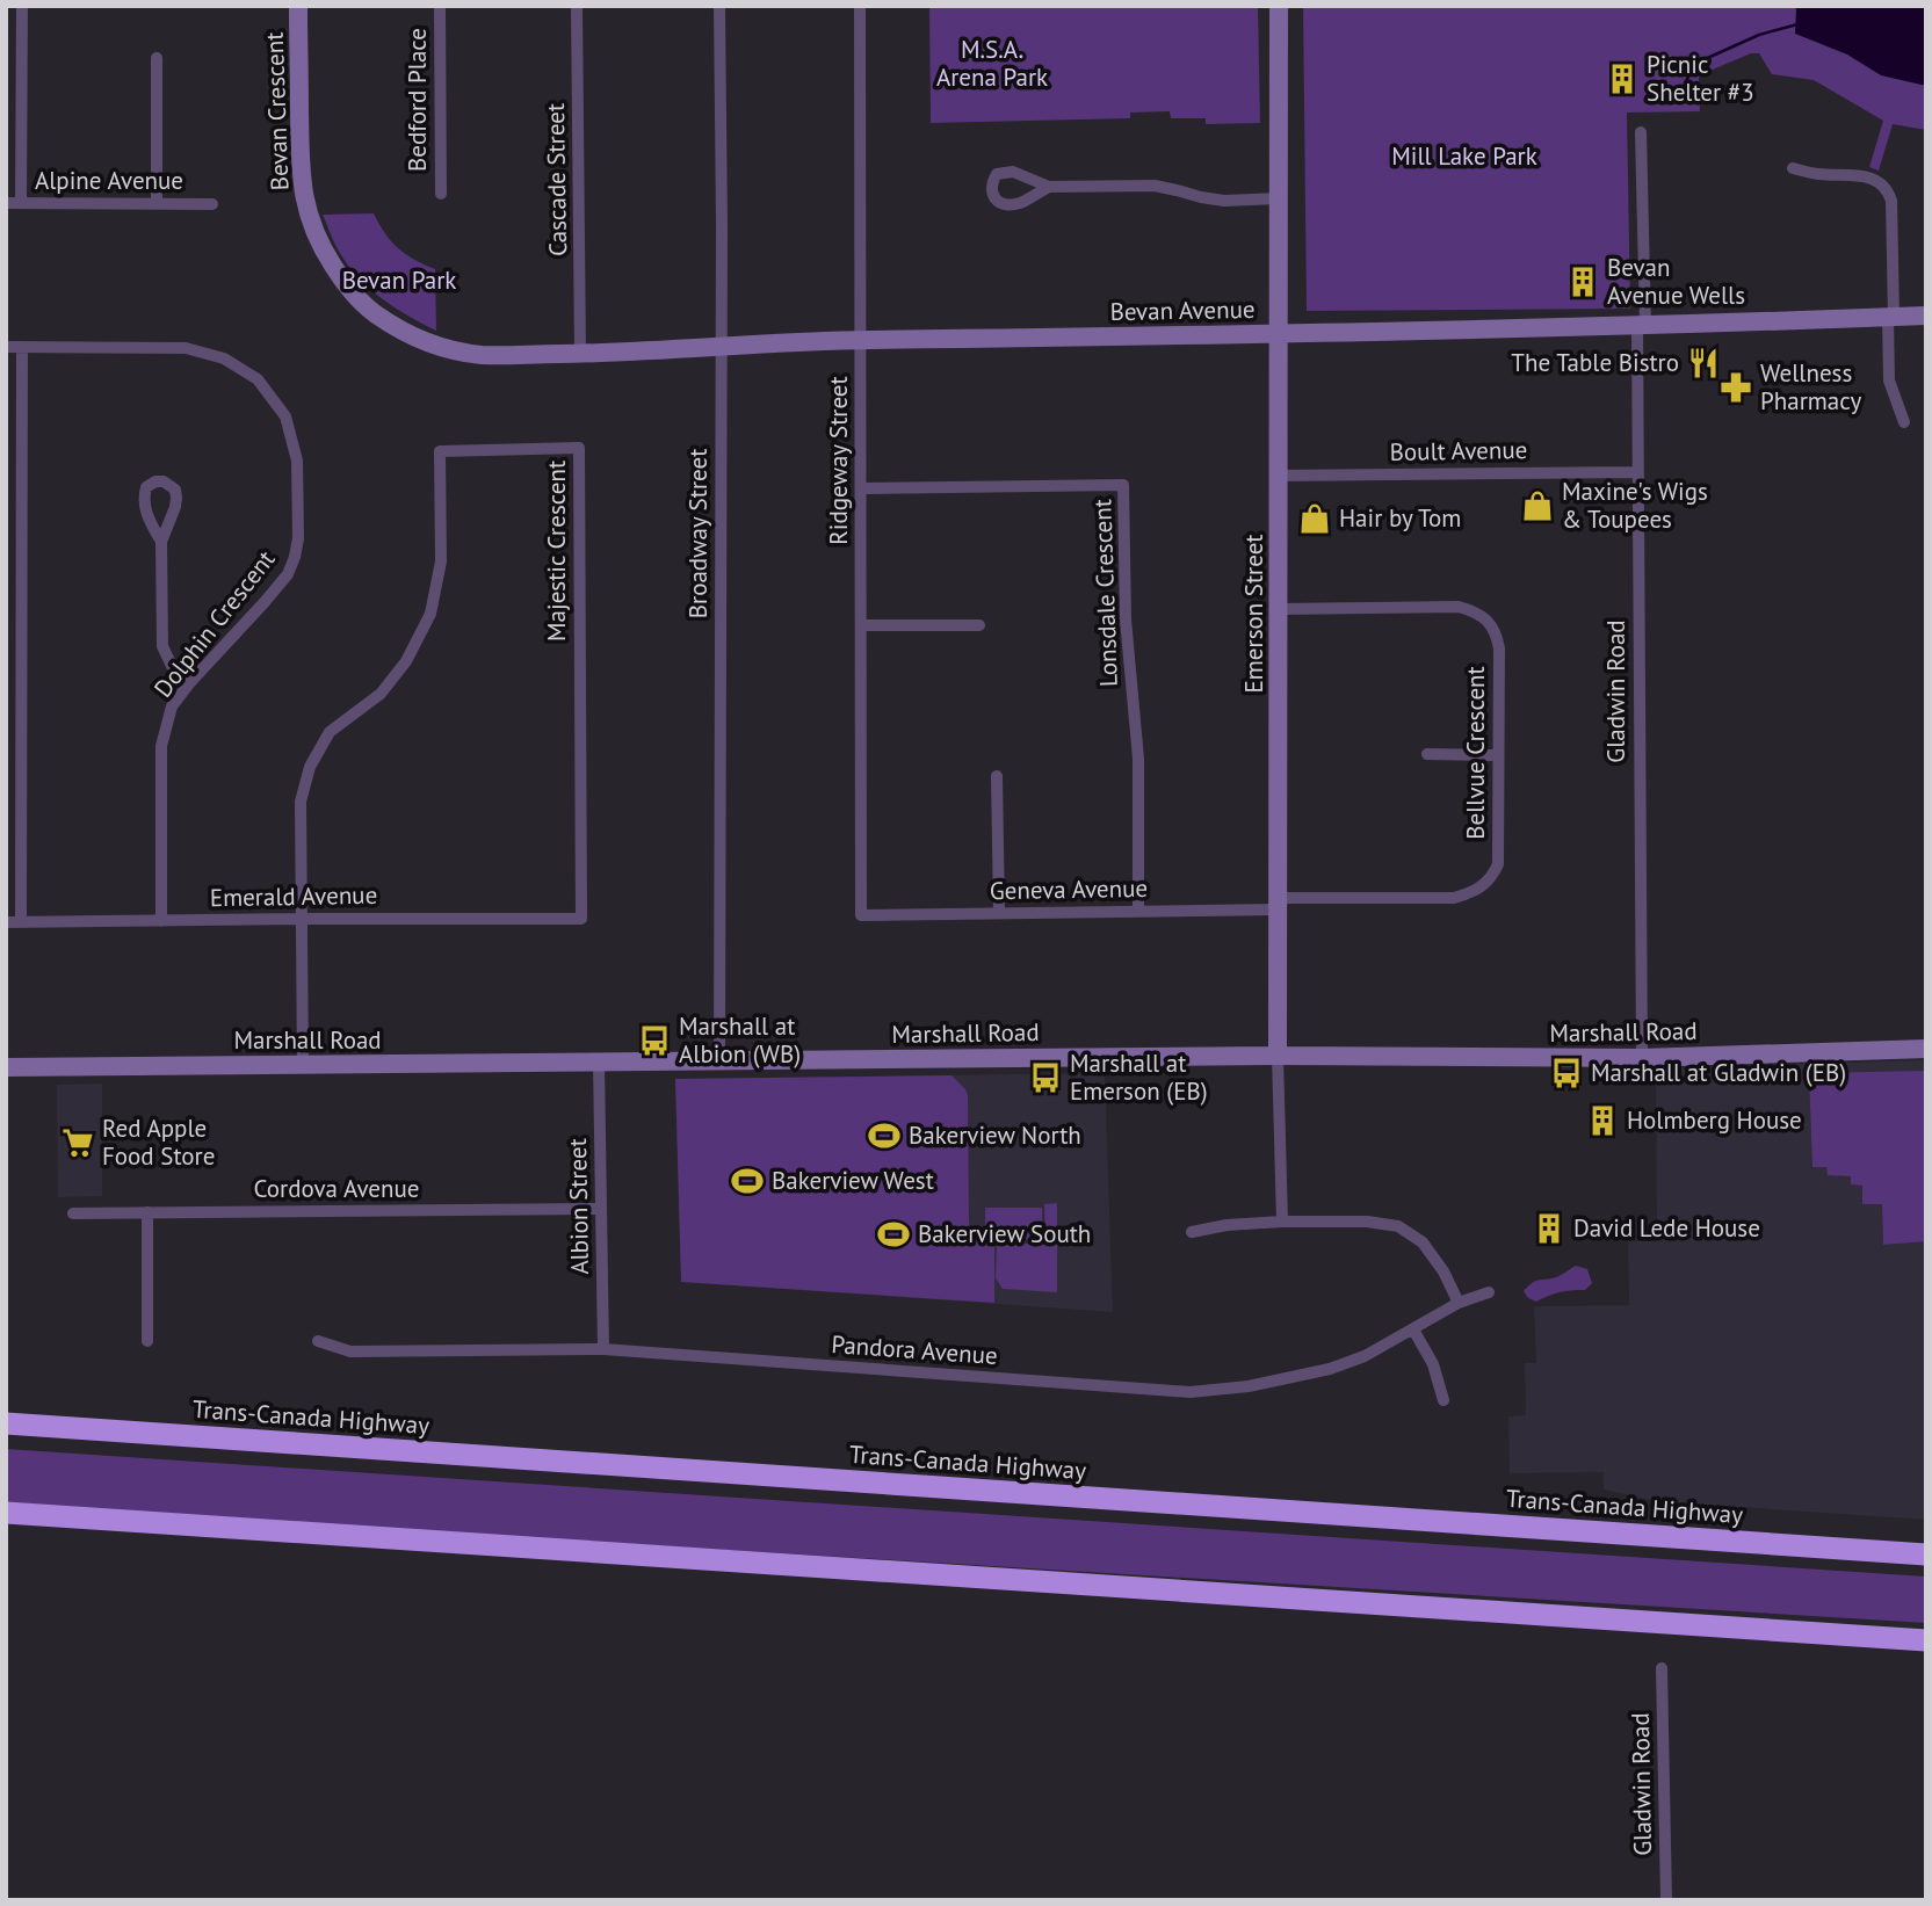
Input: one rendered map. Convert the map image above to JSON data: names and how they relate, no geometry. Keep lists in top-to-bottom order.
{
  "streets": {
    "highway": ["Trans-Canada Highway"],
    "main road": [
      "Bevan Crescent",
      "Bevan Avenue",
      "Emerson Street",
      "Marshall Road"
    ],
    "street": [
      "Bedford Place",
      "Cascade Street",
      "Alpine Avenue",
      "Boult Avenue",
      "Ridgeway Street",
      "Broadway Street",
      "Majestic Crescent",
      "Lonsdale Crescent",
      "Dolphin Crescent",
      "Gladwin Road",
      "Bellvue Crescent",
      "Geneva Avenue",
      "Emerald Avenue",
      "Cordova Avenue",
      "Albion Street",
      "Pandora Avenue"
    ]
  },
  "crossings": [
    ["Bevan Crescent", "Bevan Avenue"],
    ["Cascade Street", "Bevan Avenue"],
    ["Bevan Avenue", "Ridgeway Street"],
    ["Bevan Avenue", "Broadway Street"],
    ["Bevan Avenue", "Emerson Street"],
    ["Bevan Avenue", "Gladwin Road"],
    ["Boult Avenue", "Emerson Street"],
    ["Boult Avenue", "Gladwin Road"],
    ["Ridgeway Street", "Lonsdale Crescent"],
    ["Ridgeway Street", "Geneva Avenue"],
    ["Broadway Street", "Marshall Road"],
    ["Majestic Crescent", "Emerald Avenue"],
    ["Majestic Crescent", "Marshall Road"],
    ["Lonsdale Crescent", "Geneva Avenue"],
    ["Emerson Street", "Bellvue Crescent"],
    ["Emerson Street", "Geneva Avenue"],
    ["Emerson Street", "Marshall Road"],
    ["Dolphin Crescent", "Emerald Avenue"],
    ["Gladwin Road", "Marshall Road"],
    ["Bellvue Crescent", "Geneva Avenue"],
    ["Marshall Road", "Albion Street"],
    ["Cordova Avenue", "Albion Street"],
    ["Albion Street", "Pandora Avenue"]
  ],
  "parks": ["M.S.A. Arena Park", "Mill Lake Park", "Bevan Park"],
  "places": {
    "building": [
      "Picnic Shelter #3",
      "Bevan Avenue Wells",
      "Holmberg House",
      "David Lede House"
    ],
    "restaurant": ["The Table Bistro"],
    "pharmacy": ["Wellness Pharmacy"],
    "shop": ["Maxine's Wigs & Toupees", "Hair by Tom"],
    "bus stop": ["Marshall at Albion (WB)", "Marshall at Gladwin (EB)", "Marshall at Emerson (EB)"],
    "sports": ["Bakerview North", "Bakerview West", "Bakerview South"],
    "supermarket": ["Red Apple Food Store"]
  }
}
